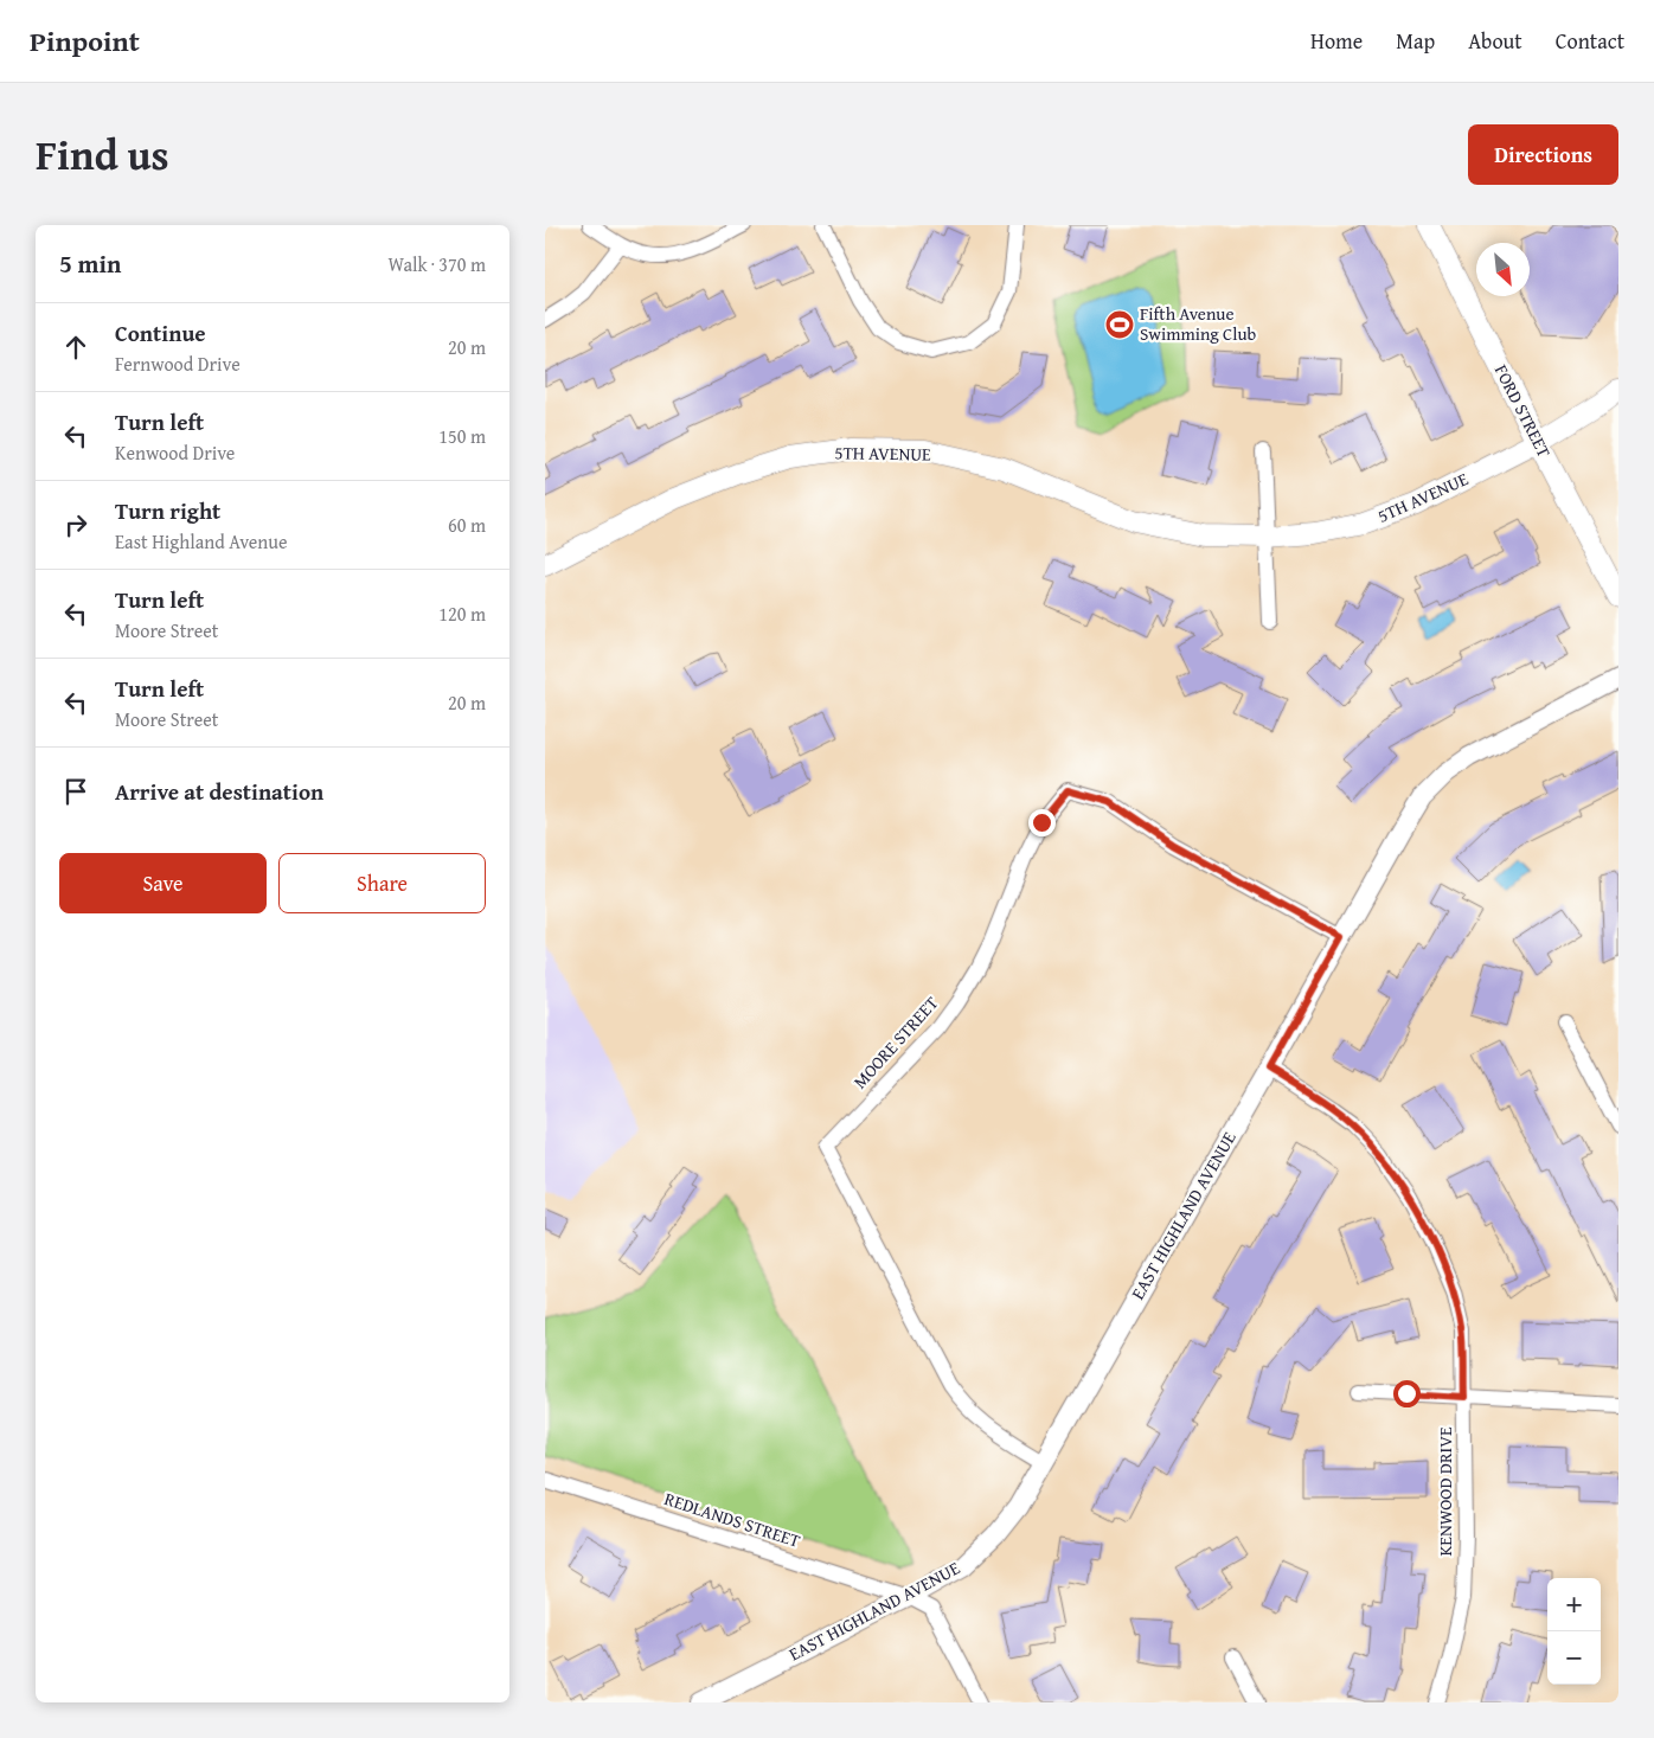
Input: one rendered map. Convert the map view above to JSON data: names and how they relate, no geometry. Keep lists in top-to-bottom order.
{
  "streets": {
    "main road": ["FORD STREET", "5TH AVENUE"],
    "street": [
      "MOORE STREET",
      "EAST HIGHLAND AVENUE",
      "KENWOOD DRIVE",
      "REDLANDS STREET"
    ]
  },
  "crossings": [
    ["FORD STREET", "5TH AVENUE"],
    ["MOORE STREET", "EAST HIGHLAND AVENUE"],
    ["EAST HIGHLAND AVENUE", "KENWOOD DRIVE"],
    ["EAST HIGHLAND AVENUE", "REDLANDS STREET"]
  ],
  "places": {
    "sports": ["Fifth Avenue Swimming Club"]
  },
  "north": "bottom right",
  "page": {
    "header": "Pinpoint",
    "nav": [
      "Home",
      "Map",
      "About",
      "Contact"
    ],
    "title": "Find us",
    "buttons": [
      "Directions",
      ["Save", "Share"]
    ],
    "heading": ["5 min", "Walk · 370 m"],
    "list": [
      ["Continue", "Fernwood Drive", "20 m"],
      ["Turn left", "Kenwood Drive", "150 m"],
      ["Turn right", "East Highland Avenue", "60 m"],
      ["Turn left", "Moore Street", "120 m"],
      ["Turn left", "Moore Street", "20 m"],
      "Arrive at destination"
    ],
    "map_buttons": ["+", "−"]
  }
}
